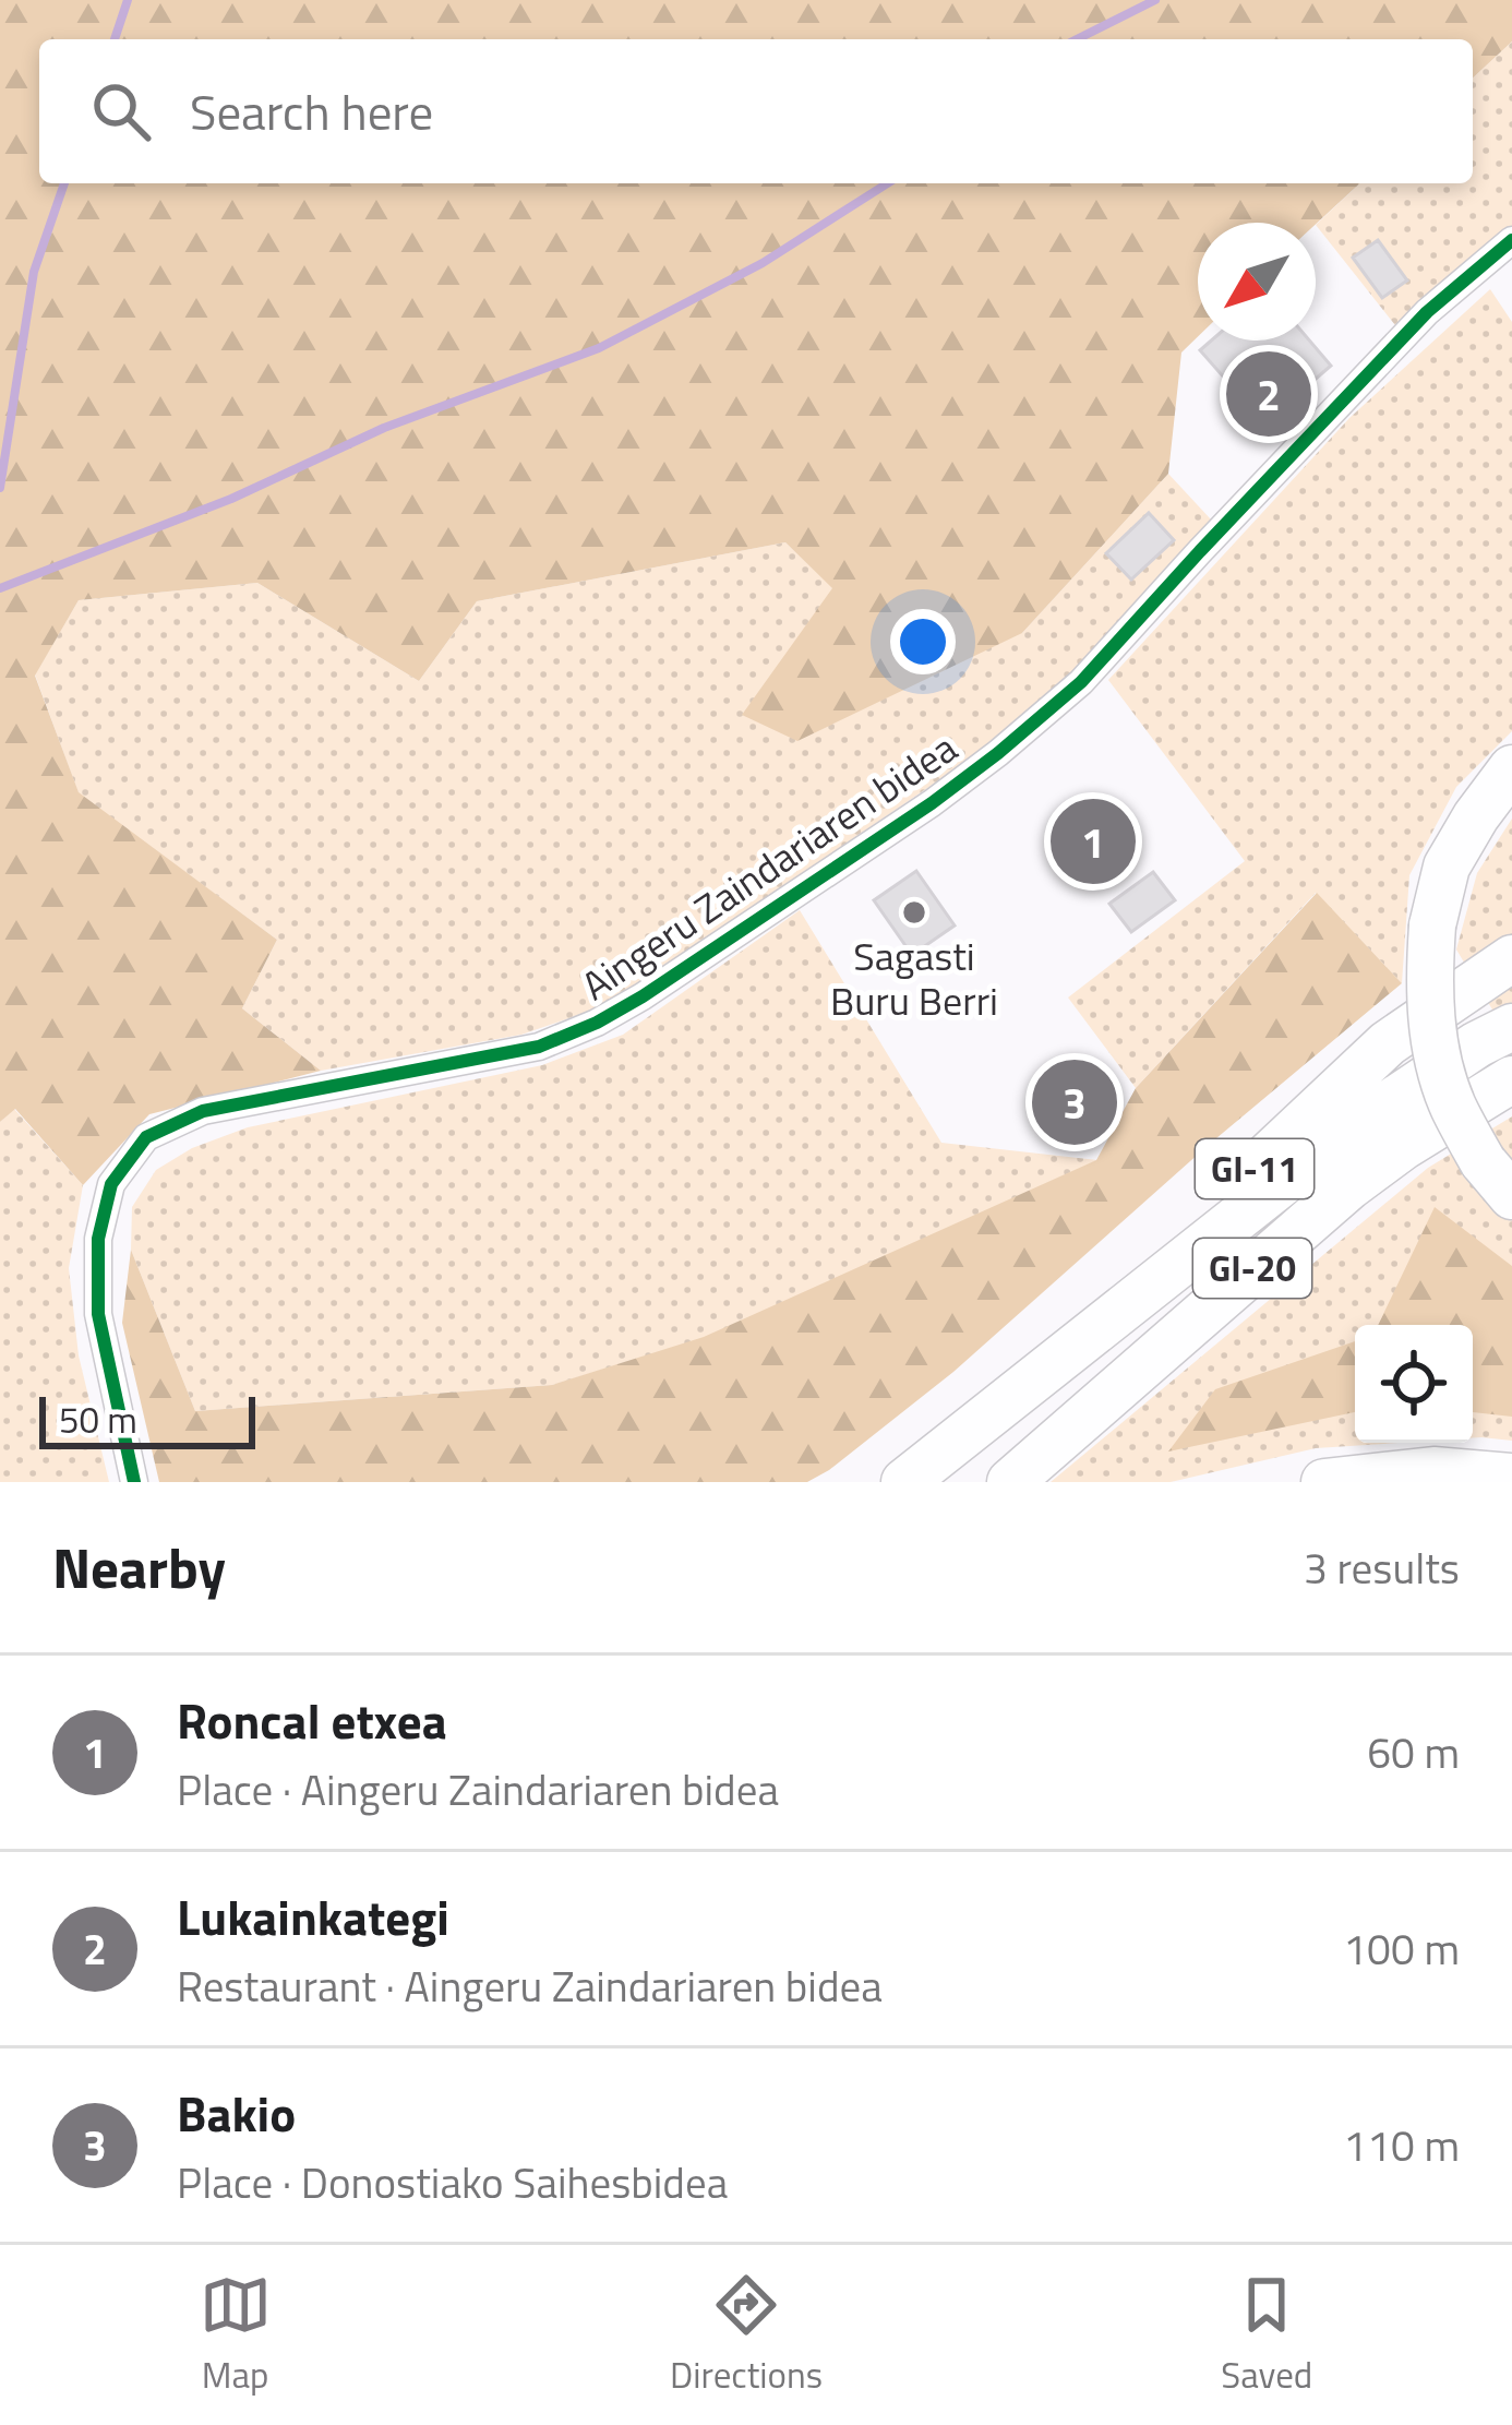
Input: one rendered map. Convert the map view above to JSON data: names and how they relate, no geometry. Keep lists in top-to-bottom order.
{
  "streets": {
    "highway": ["GI-11", "GI-20"],
    "street": ["Aingeru Zaindariaren bidea"]
  },
  "crossings": [
    ["GI-11", "GI-20"]
  ],
  "places": ["Sagasti Buru Berri"],
  "scale_bar": "50 m",
  "north": "bottom left",
  "page": {
    "search": "Search here",
    "pins": ["2", "1", "3"],
    "scale": "50 m",
    "heading": ["Nearby", "3 results"],
    "list": [
      {
        "mark": "1",
        "name": "Roncal etxea",
        "note": "Place · Aingeru Zaindariaren bidea",
        "value": "60 m"
      },
      {
        "mark": "2",
        "name": "Lukainkategi",
        "note": "Restaurant · Aingeru Zaindariaren bidea",
        "value": "100 m"
      },
      {
        "mark": "3",
        "name": "Bakio",
        "note": "Place · Donostiako Saihesbidea",
        "value": "110 m"
      }
    ],
    "nav": ["Map", "Directions", "Saved"]
  }
}
